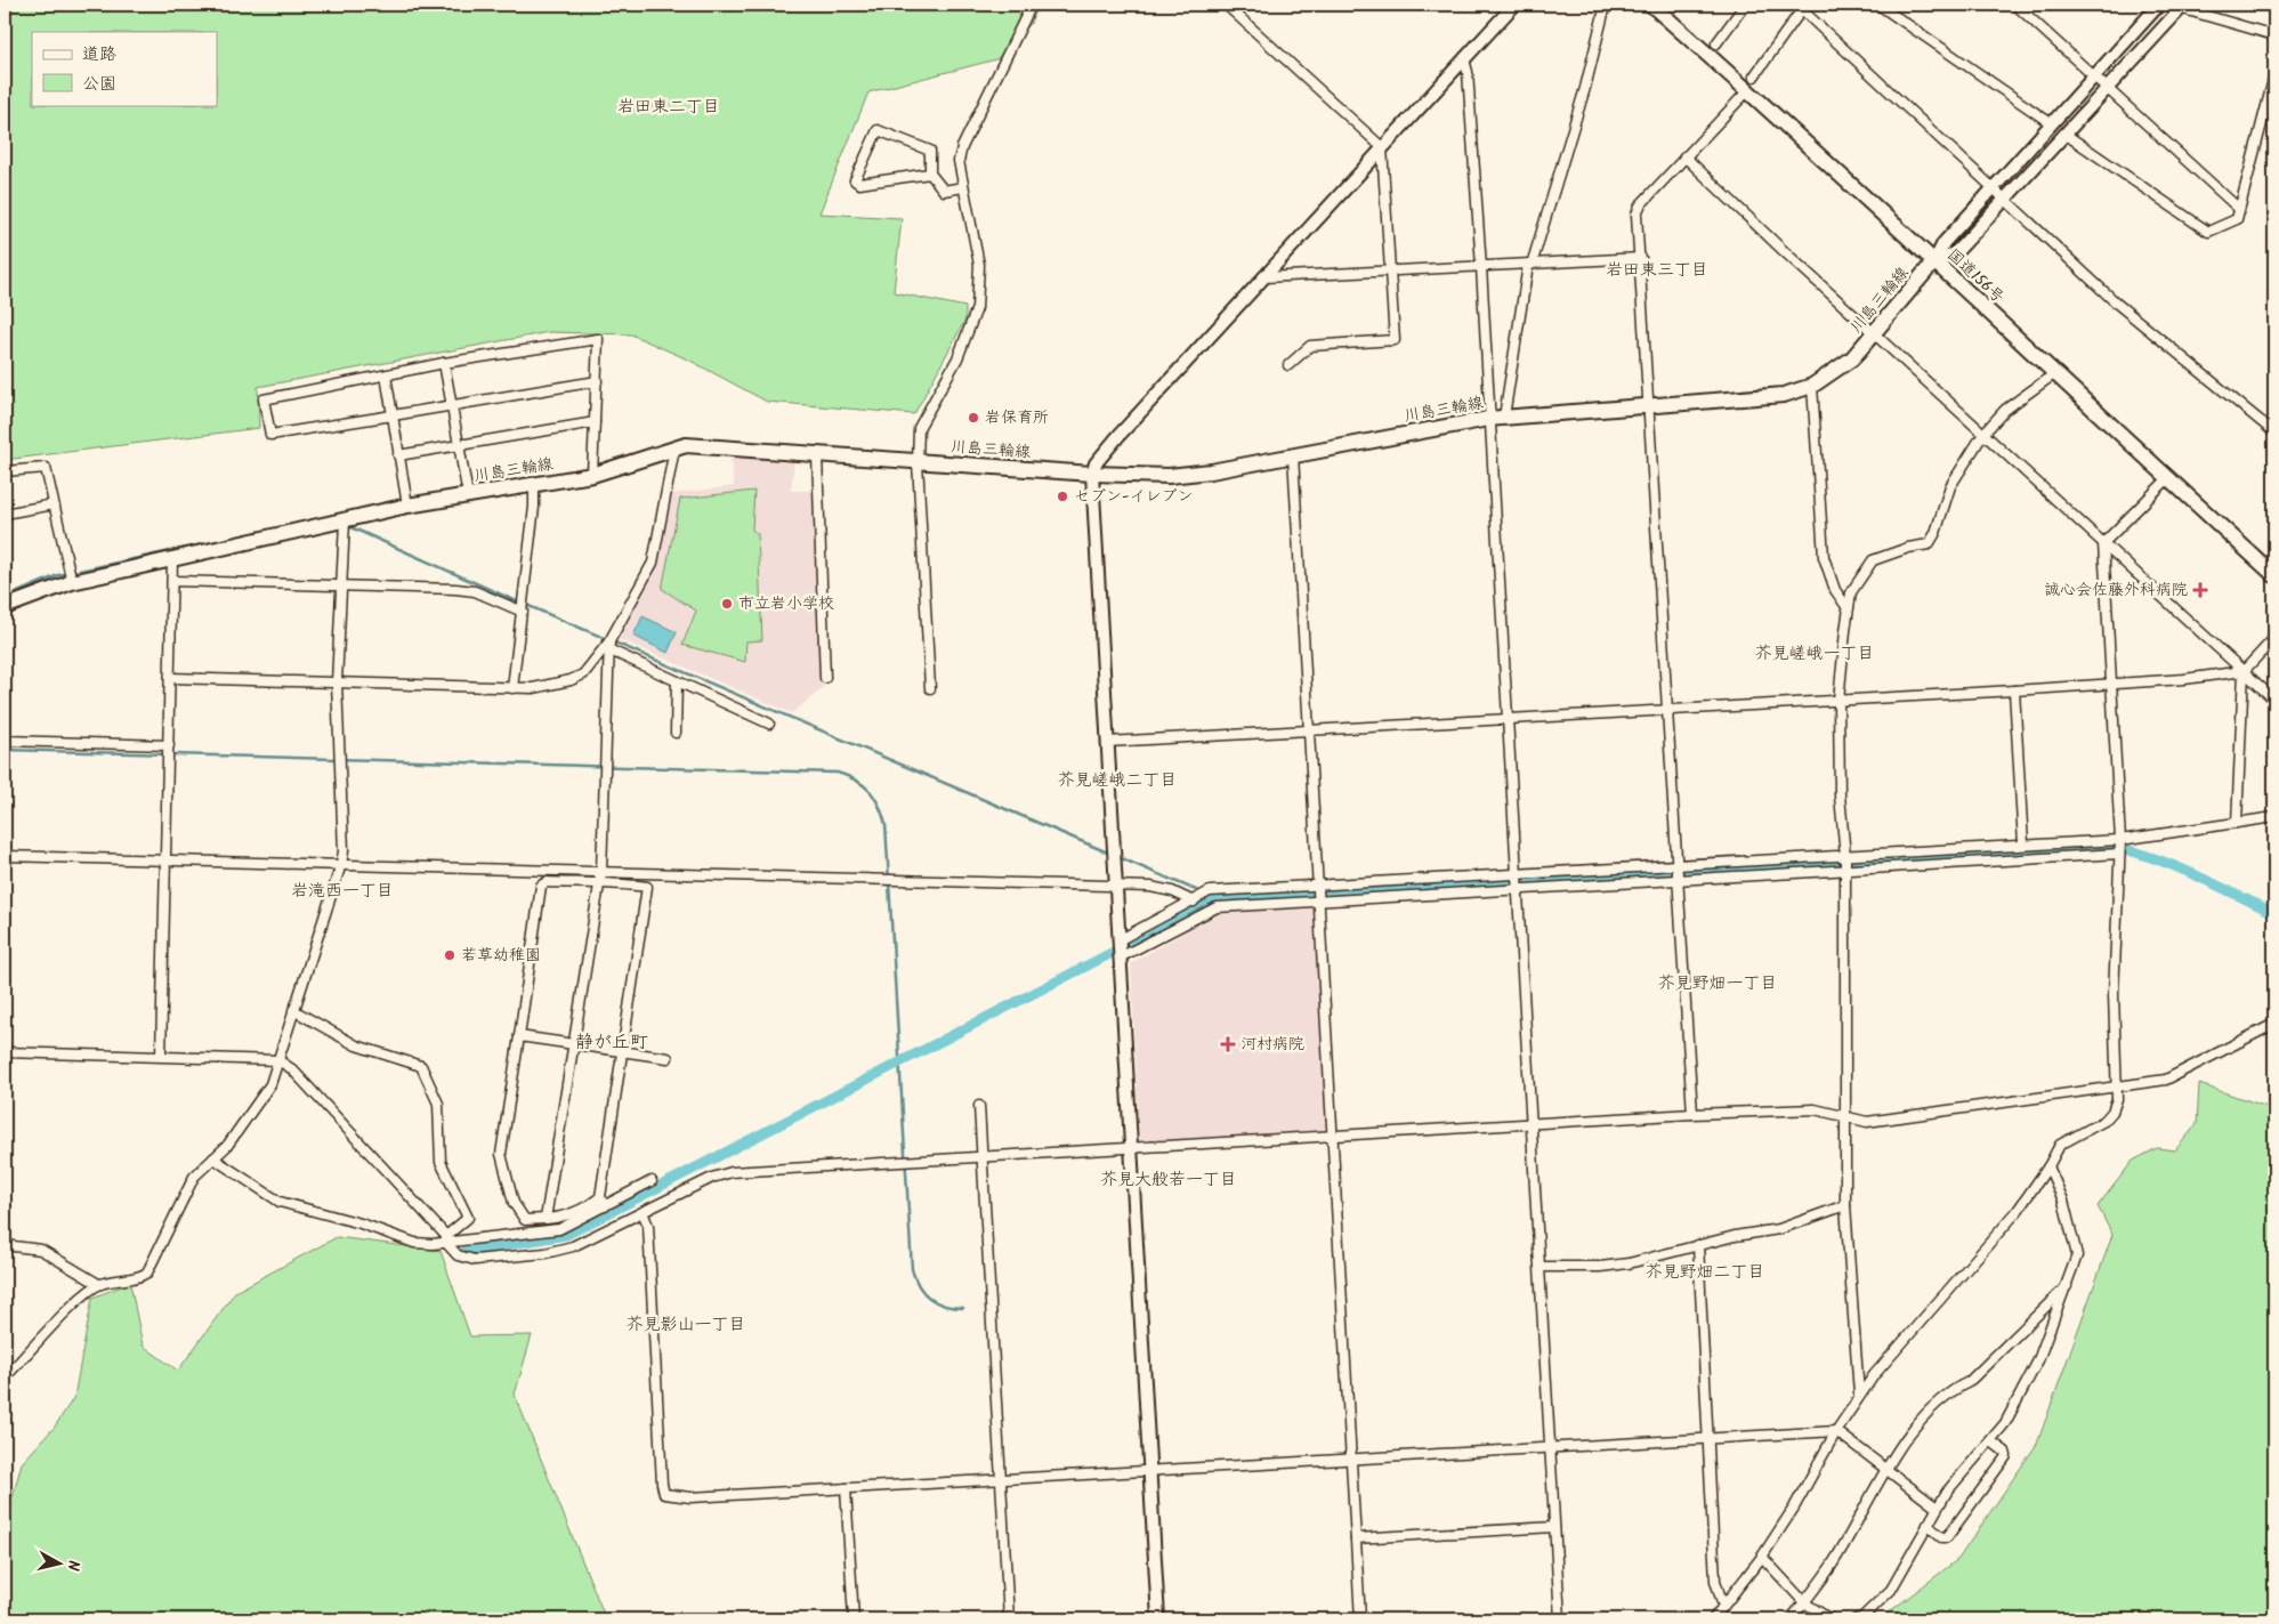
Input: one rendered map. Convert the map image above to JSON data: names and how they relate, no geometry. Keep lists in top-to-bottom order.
{
  "streets": {
    "main road": ["国道156号", "川島三輪線"]
  },
  "crossings": [
    ["国道156号", "川島三輪線"]
  ],
  "districts": [
    "岩田東二丁目",
    "岩田東三丁目",
    "芥見嵯峨一丁目",
    "芥見嵯峨二丁目",
    "岩滝西一丁目",
    "芥見野畑一丁目",
    "静が丘町",
    "芥見大般若一丁目",
    "芥見野畑二丁目",
    "芥見影山一丁目"
  ],
  "places": {
    "other": [
      "岩保育所",
      "セブン-イレブン",
      "市立岩小学校",
      "若草幼稚園"
    ],
    "health": ["誠心会佐藤外科病院", "河村病院"]
  },
  "legend": ["道路", "公園"],
  "north": "right"
}
